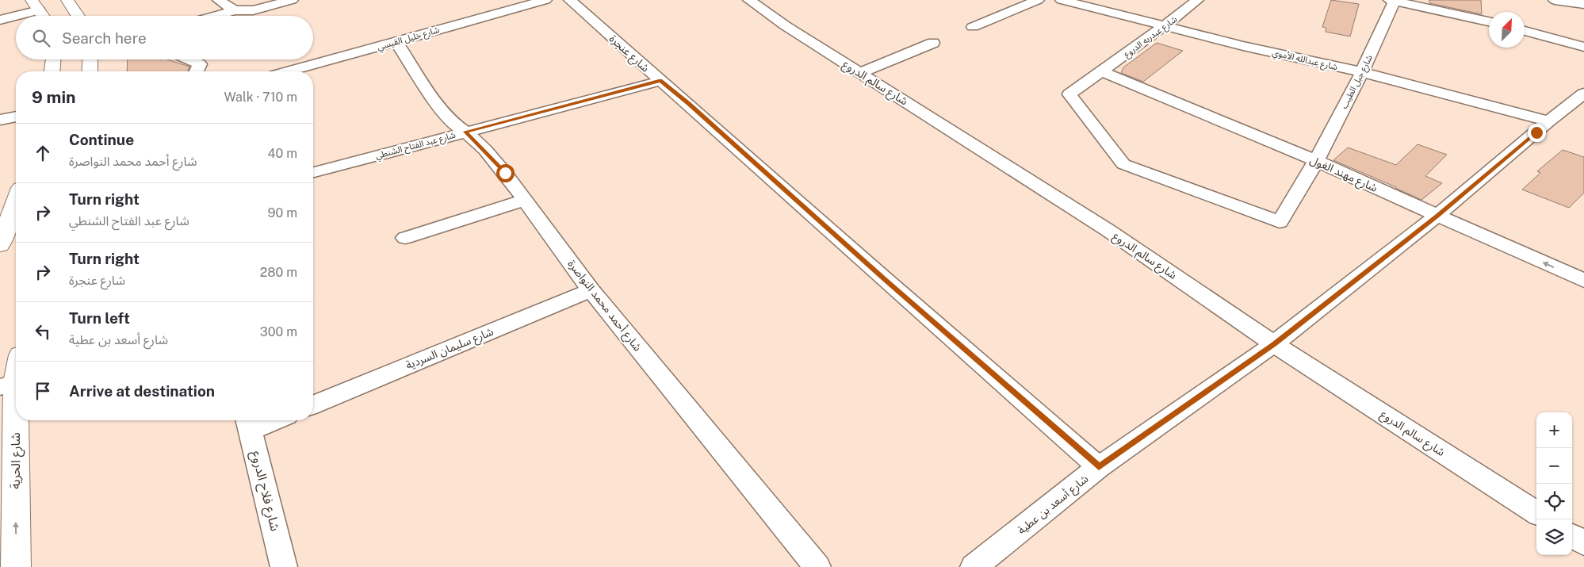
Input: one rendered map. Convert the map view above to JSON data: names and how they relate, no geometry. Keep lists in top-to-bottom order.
{
  "streets": {
    "highway": ["شارع الحرية"],
    "street": [
      "شارع عبدربه الدروع",
      "شارع خليل القيسي",
      "شارع عنجرة",
      "شارع عبدالله الأموي",
      "شارع جبل الطيب",
      "شارع سالم الدروع",
      "شارع عبد الفتاح الشنطي",
      "شارع مهند الغول",
      "شارع أحمد محمد النواصرة",
      "شارع سليمان السردية",
      "شارع فلاح الدروع",
      "شارع أسعد بن عطية"
    ]
  },
  "crossings": [
    ["شارع عبدربه الدروع", "شارع عبدالله الأموي"],
    ["شارع عبدربه الدروع", "شارع جبل الطيب"],
    ["شارع عبدربه الدروع", "شارع مهند الغول"],
    ["شارع خليل القيسي", "شارع أحمد محمد النواصرة"],
    ["شارع عنجرة", "شارع عبد الفتاح الشنطي"],
    ["شارع عنجرة", "شارع أسعد بن عطية"],
    ["شارع عبدالله الأموي", "شارع جبل الطيب"],
    ["شارع عبدالله الأموي", "شارع أسعد بن عطية"],
    ["شارع جبل الطيب", "شارع مهند الغول"],
    ["شارع سالم الدروع", "شارع أسعد بن عطية"],
    ["شارع عبد الفتاح الشنطي", "شارع أحمد محمد النواصرة"],
    ["شارع مهند الغول", "شارع أسعد بن عطية"],
    ["شارع أحمد محمد النواصرة", "شارع سليمان السردية"]
  ],
  "one_way": ["شارع الحرية"],
  "north": "top right",
  "page": {
    "search": "Search here",
    "heading": ["9 min", "Walk · 710 m"],
    "list": [
      ["Continue", "شارع أحمد محمد النواصرة", "40 m"],
      ["Turn right", "شارع عبد الفتاح الشنطي", "90 m"],
      ["Turn right", "شارع عنجرة", "280 m"],
      ["Turn left", "شارع أسعد بن عطية", "300 m"],
      "Arrive at destination"
    ],
    "map_buttons": ["+", "−"]
  }
}
